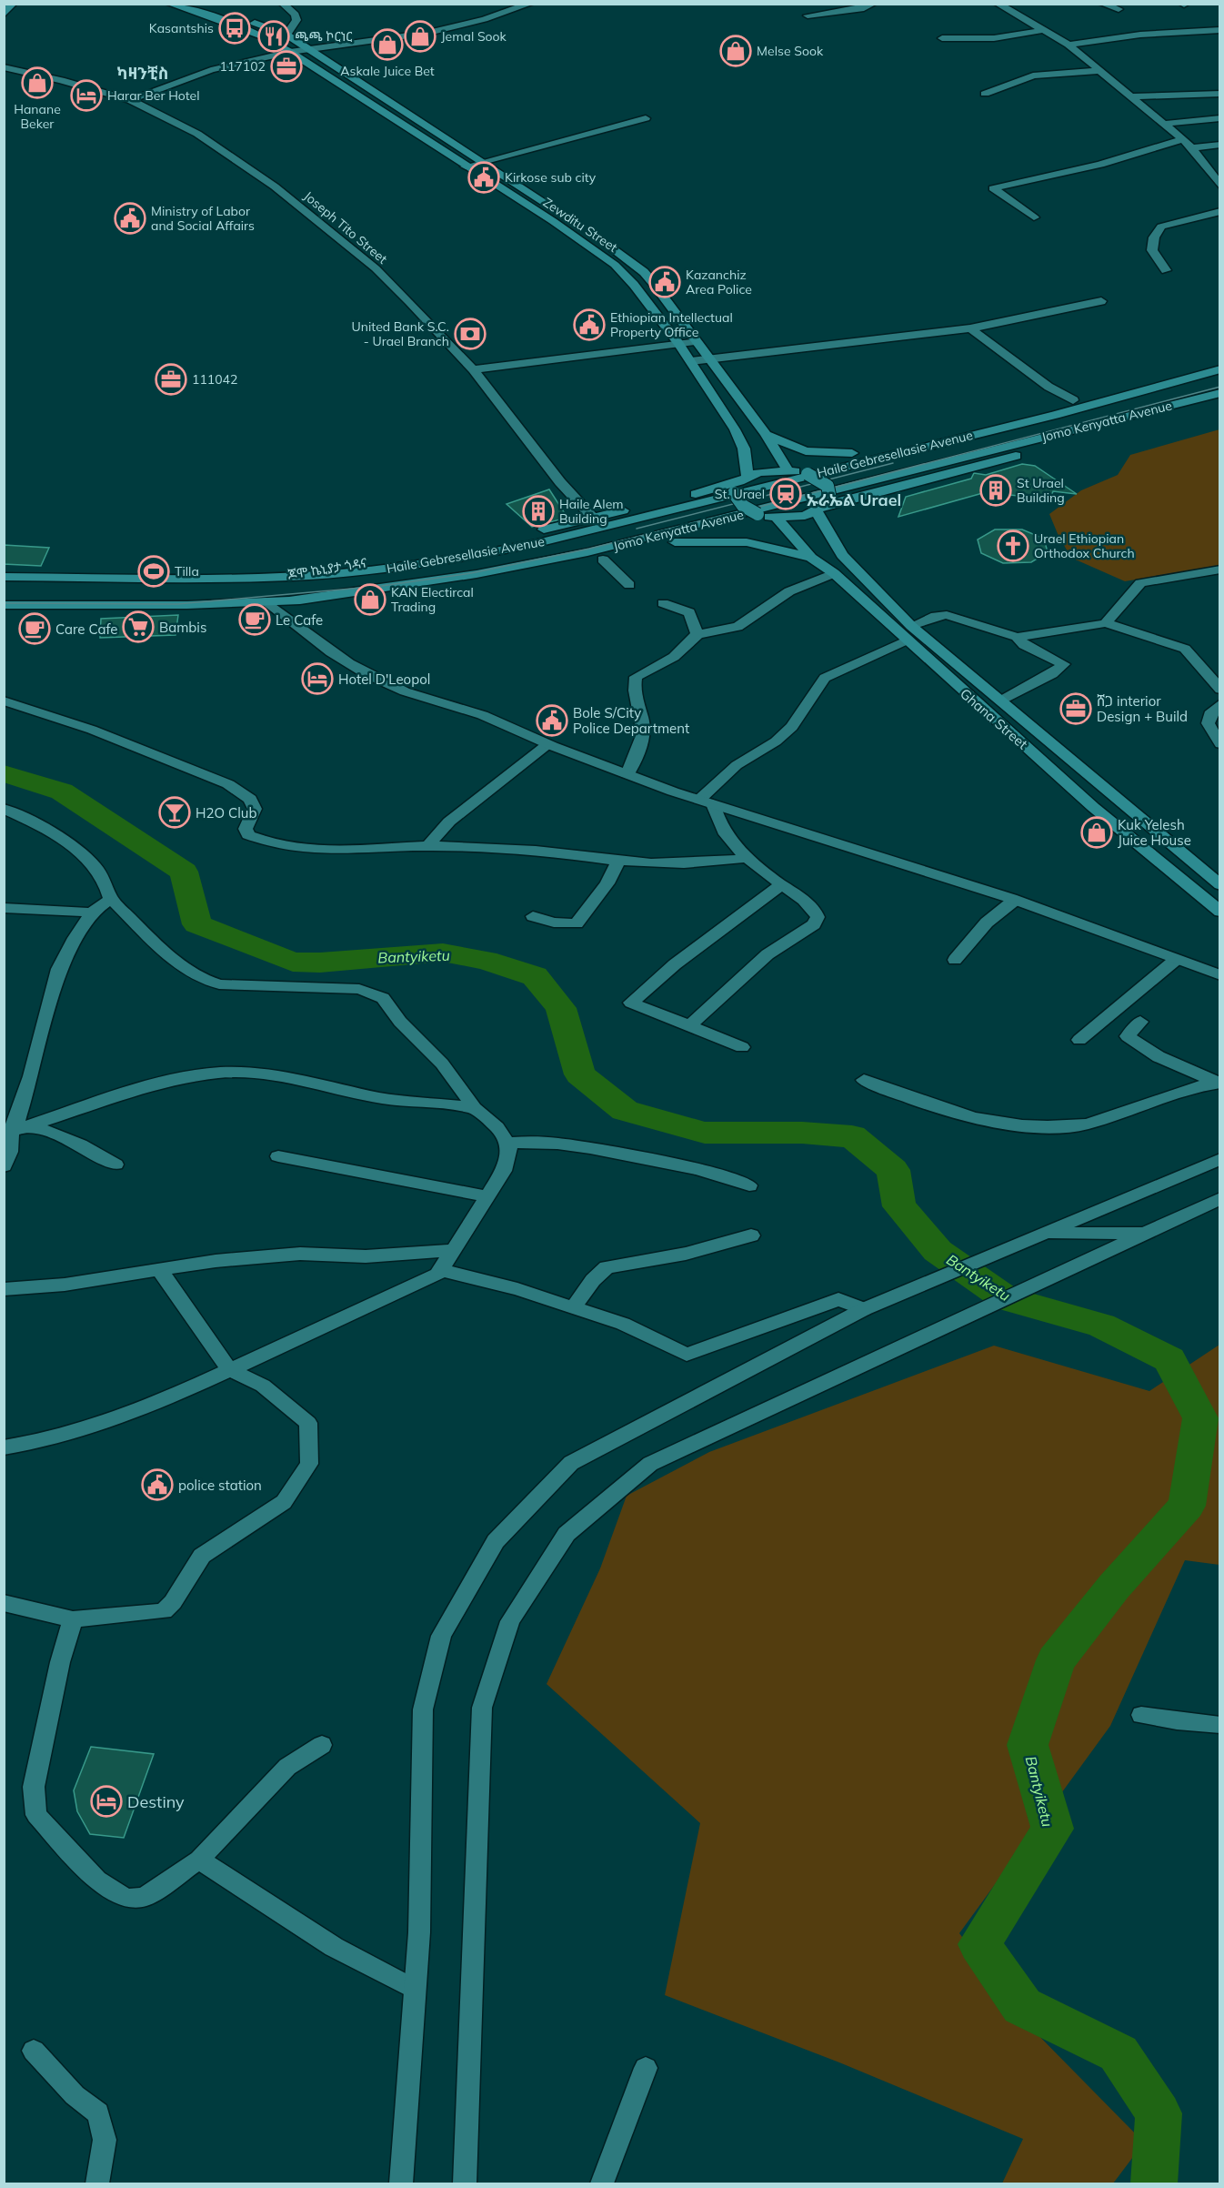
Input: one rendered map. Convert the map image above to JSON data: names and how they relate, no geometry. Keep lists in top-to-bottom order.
{
  "streets": {
    "main road": [
      "Zewditu Street",
      "Jomo Kenyatta Avenue",
      "Haile Gebresellasie Avenue",
      "ጆሞ ኬኒያታ ጎዳና",
      "Ghana Street"
    ],
    "street": ["Joseph Tito Street"]
  },
  "crossings": [
    ["Zewditu Street", "Haile Gebresellasie Avenue"],
    ["Zewditu Street", "ጆሞ ኬኒያታ ጎዳና"],
    ["Zewditu Street", "Ghana Street"],
    ["Joseph Tito Street", "ጆሞ ኬኒያታ ጎዳና"],
    ["Haile Gebresellasie Avenue", "ጆሞ ኬኒያታ ጎዳና"],
    ["Haile Gebresellasie Avenue", "Ghana Street"],
    ["ጆሞ ኬኒያታ ጎዳና", "Ghana Street"]
  ],
  "districts": ["ካዛንቺስ", "ኡራኤል Urael"],
  "water": ["Bantyiketu"],
  "places": {
    "bus stop": ["Kasantshis"],
    "restaurant": ["ጫጫ ኮርነር"],
    "shop": [
      "Jemal Sook",
      "Askale Juice Bet",
      "Melse Sook",
      "Hanane Beker",
      "KAN Electircal Trading",
      "Kuk Yelesh Juice House"
    ],
    "office": ["117102", "111042", "ሸጋ interior Design + Build"],
    "hotel": ["Harar Ber Hotel", "Hotel D'Leopol", "Destiny"],
    "public building": [
      "Kirkose sub city",
      "Ministry of Labor and Social Affairs",
      "Kazanchiz Area Police",
      "Ethiopian Intellectual Property Office",
      "Bole S/City Police Department",
      "police station"
    ],
    "bank": ["United Bank S.C. - Urael Branch"],
    "building": ["St Urael Building", "Haile Alem Building"],
    "station": ["St. Urael"],
    "church": ["Urael Ethiopian Orthodox Church"],
    "sports": ["Tilla"],
    "cafe": ["Le Cafe", "Care Cafe"],
    "supermarket": ["Bambis"],
    "bar": ["H2O Club"]
  }
}
